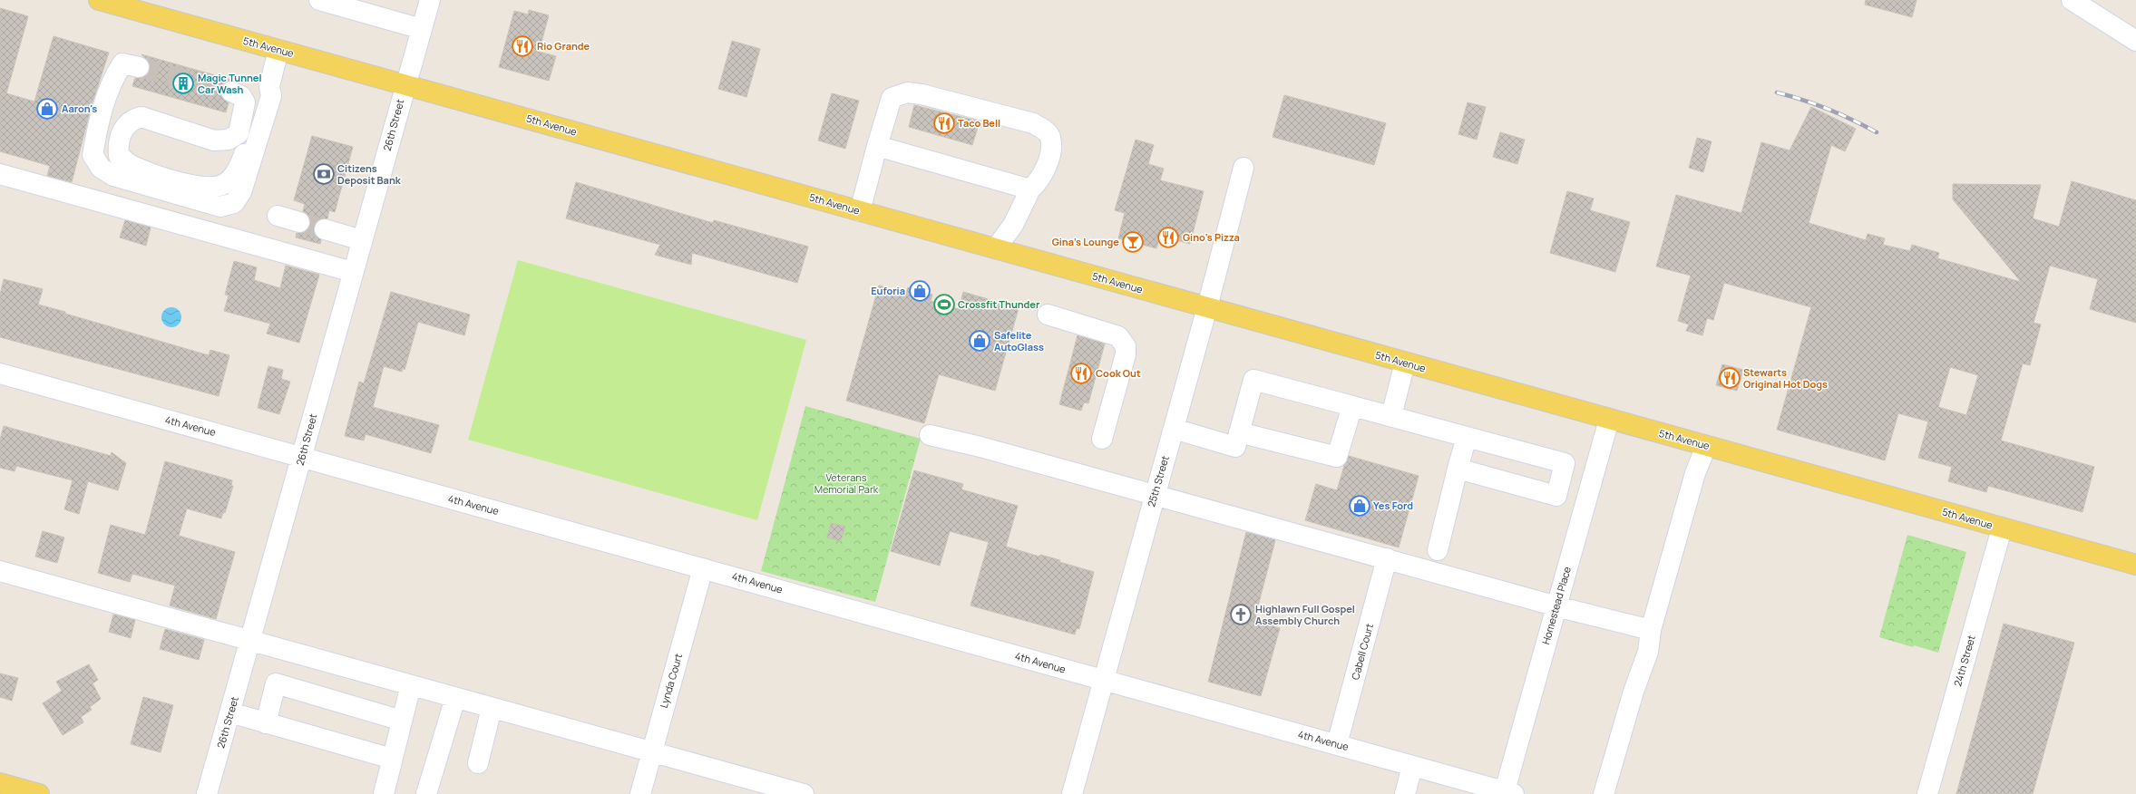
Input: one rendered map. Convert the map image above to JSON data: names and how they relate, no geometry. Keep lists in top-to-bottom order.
{
  "streets": {
    "main road": ["5th Avenue"],
    "street": [
      "26th Street",
      "4th Avenue",
      "25th Street",
      "Homestead Place",
      "Cabell Court",
      "24th Street",
      "Lynda Court"
    ]
  },
  "crossings": [
    ["5th Avenue", "26th Street"],
    ["5th Avenue", "25th Street"],
    ["5th Avenue", "Homestead Place"],
    ["5th Avenue", "24th Street"],
    ["26th Street", "4th Avenue"],
    ["4th Avenue", "25th Street"],
    ["4th Avenue", "Homestead Place"],
    ["4th Avenue", "Cabell Court"],
    ["4th Avenue", "Lynda Court"]
  ],
  "parks": ["Veterans Memorial Park"],
  "places": {
    "restaurant": [
      "Rio Grande",
      "Taco Bell",
      "Gino's Pizza",
      "Cook Out",
      "Stewarts Original Hot Dogs"
    ],
    "building": ["Magic Tunnel Car Wash"],
    "shop": [
      "Aaron's",
      "Euforia",
      "Safelite AutoGlass",
      "Yes Ford"
    ],
    "bank": ["Citizens Deposit Bank"],
    "bar": ["Gina's Lounge"],
    "sports": ["Crossfit Thunder"],
    "church": ["Highlawn Full Gospel Assembly Church"]
  }
}
